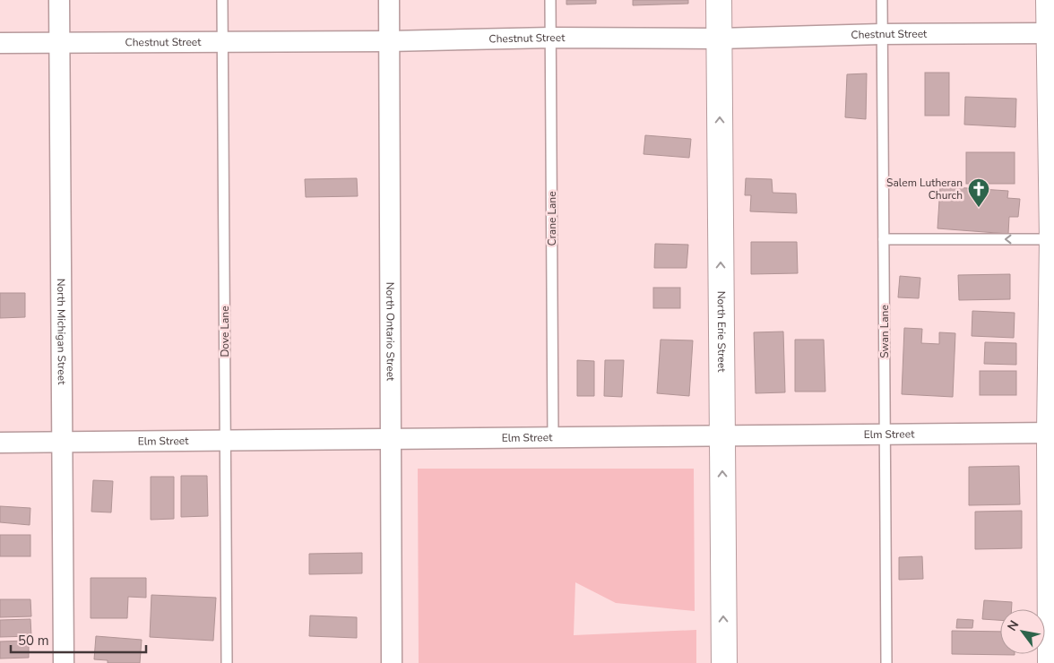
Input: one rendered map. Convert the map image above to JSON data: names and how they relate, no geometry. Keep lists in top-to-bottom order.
{
  "streets": {
    "street": [
      "Chestnut Street",
      "North Michigan Street",
      "North Ontario Street",
      "North Erie Street",
      "Elm Street"
    ],
    "lane": ["Crane Lane", "Dove Lane", "Swan Lane"]
  },
  "crossings": [
    ["Chestnut Street", "Crane Lane"],
    ["Chestnut Street", "North Michigan Street"],
    ["Chestnut Street", "Dove Lane"],
    ["Chestnut Street", "North Ontario Street"],
    ["Chestnut Street", "North Erie Street"],
    ["Chestnut Street", "Swan Lane"],
    ["Crane Lane", "Elm Street"],
    ["North Michigan Street", "Elm Street"],
    ["Dove Lane", "Elm Street"],
    ["North Ontario Street", "Elm Street"],
    ["North Erie Street", "Elm Street"],
    ["Swan Lane", "Elm Street"]
  ],
  "one_way": ["North Erie Street"],
  "places": {
    "church": ["Salem Lutheran Church"]
  },
  "scale_bar": "50 m",
  "north": "top left"
}
